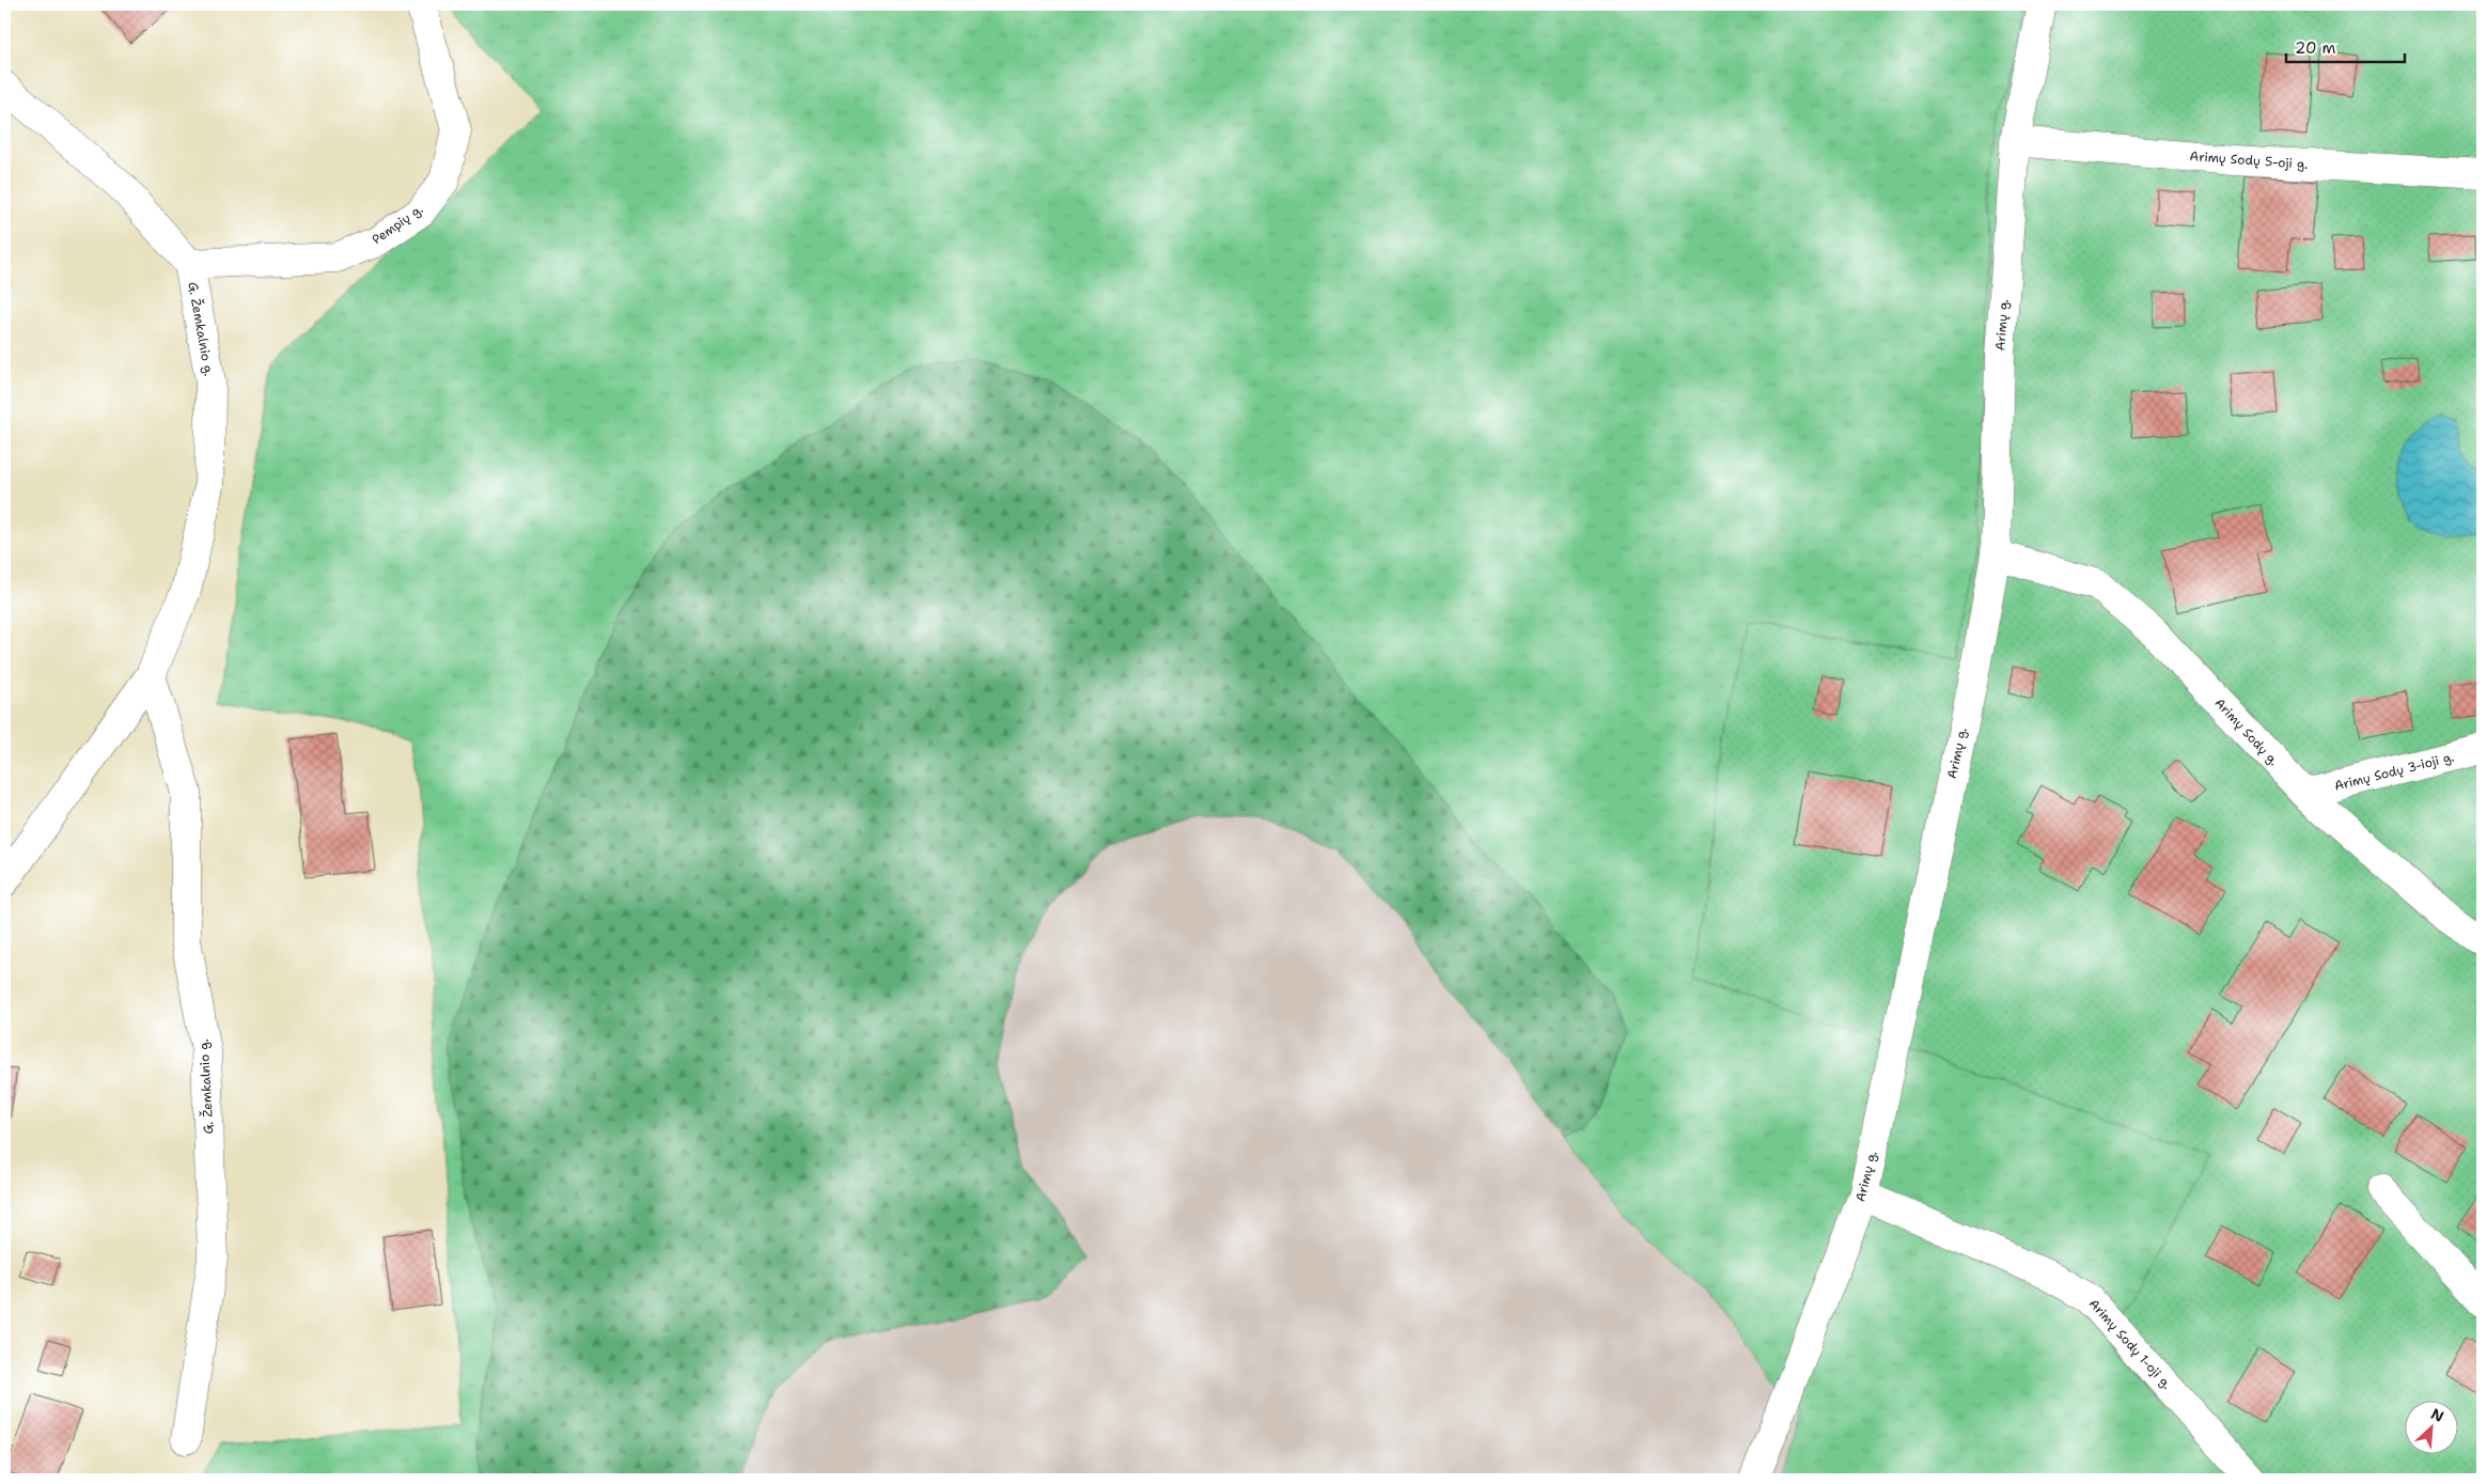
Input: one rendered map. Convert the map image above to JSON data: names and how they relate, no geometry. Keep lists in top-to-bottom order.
{
  "streets": {
    "street": [
      "Arimų Sodų 5-oji g.",
      "Pempių g.",
      "Arimų g.",
      "G. Žemkalnio g.",
      "Arimų Sodų g.",
      "Arimų Sodų 3-ioji g.",
      "Arimų Sodų 1-oji g."
    ]
  },
  "crossings": [
    ["Arimų Sodų 5-oji g.", "Arimų g."],
    ["Pempių g.", "G. Žemkalnio g."],
    ["Arimų g.", "Arimų Sodų g."],
    ["Arimų g.", "Arimų Sodų 1-oji g."],
    ["Arimų Sodų g.", "Arimų Sodų 3-ioji g."]
  ],
  "scale_bar": "20 m",
  "north": "top right"
}
